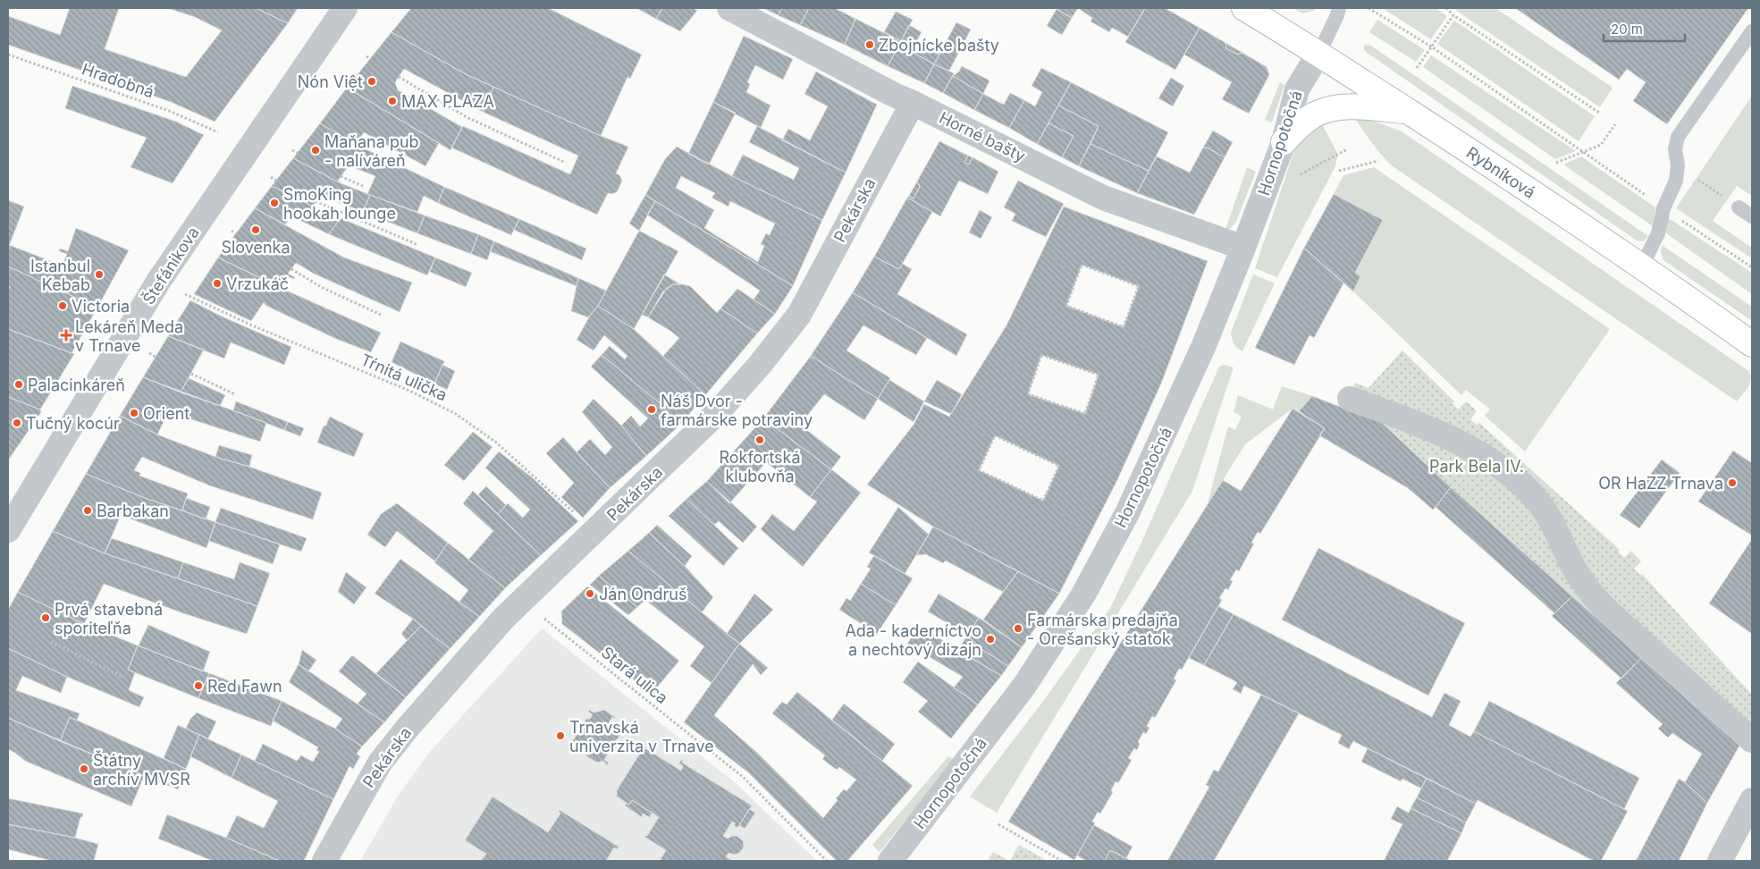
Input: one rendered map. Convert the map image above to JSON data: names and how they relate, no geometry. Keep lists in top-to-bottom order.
{
  "streets": {
    "street": [
      "Horné bašty",
      "Hornopotočná",
      "Rybníková",
      "Pekárska",
      "Štefánikova"
    ],
    "path": ["Hradobná", "Tŕnitá ulička", "Stará ulica"]
  },
  "crossings": [
    ["Horné bašty", "Hornopotočná"],
    ["Horné bašty", "Pekárska"],
    ["Hornopotočná", "Rybníková"]
  ],
  "parks": ["Park Bela IV."],
  "places": {
    "other": [
      "Zbojnícke bašty",
      "Nón Việt",
      "MAX PLAZA",
      "Maňana pub - nalíváreň",
      "SmoKing hookah lounge",
      "Slovenka",
      "Istanbul Kebab",
      "Vrzukáč",
      "Victoria",
      "Palacinkáreň",
      "Náš Dvor - farmárske potraviny",
      "Orient",
      "Tučný kocúr",
      "Rokfortská klubovňa",
      "OR HaZZ Trnava",
      "Barbakan",
      "Ján Ondruš",
      "Prvá stavebná sporiteľňa",
      "Farmárska predajňa - Orešanský statok",
      "Ada - kaderníctvo a nechtový dizajn",
      "Red Fawn",
      "Trnavská univerzita v Trnave",
      "Štátny archív MVSR"
    ],
    "health": ["Lekáreň Meda v Trnave"]
  },
  "scale_bar": "20 m"
}
